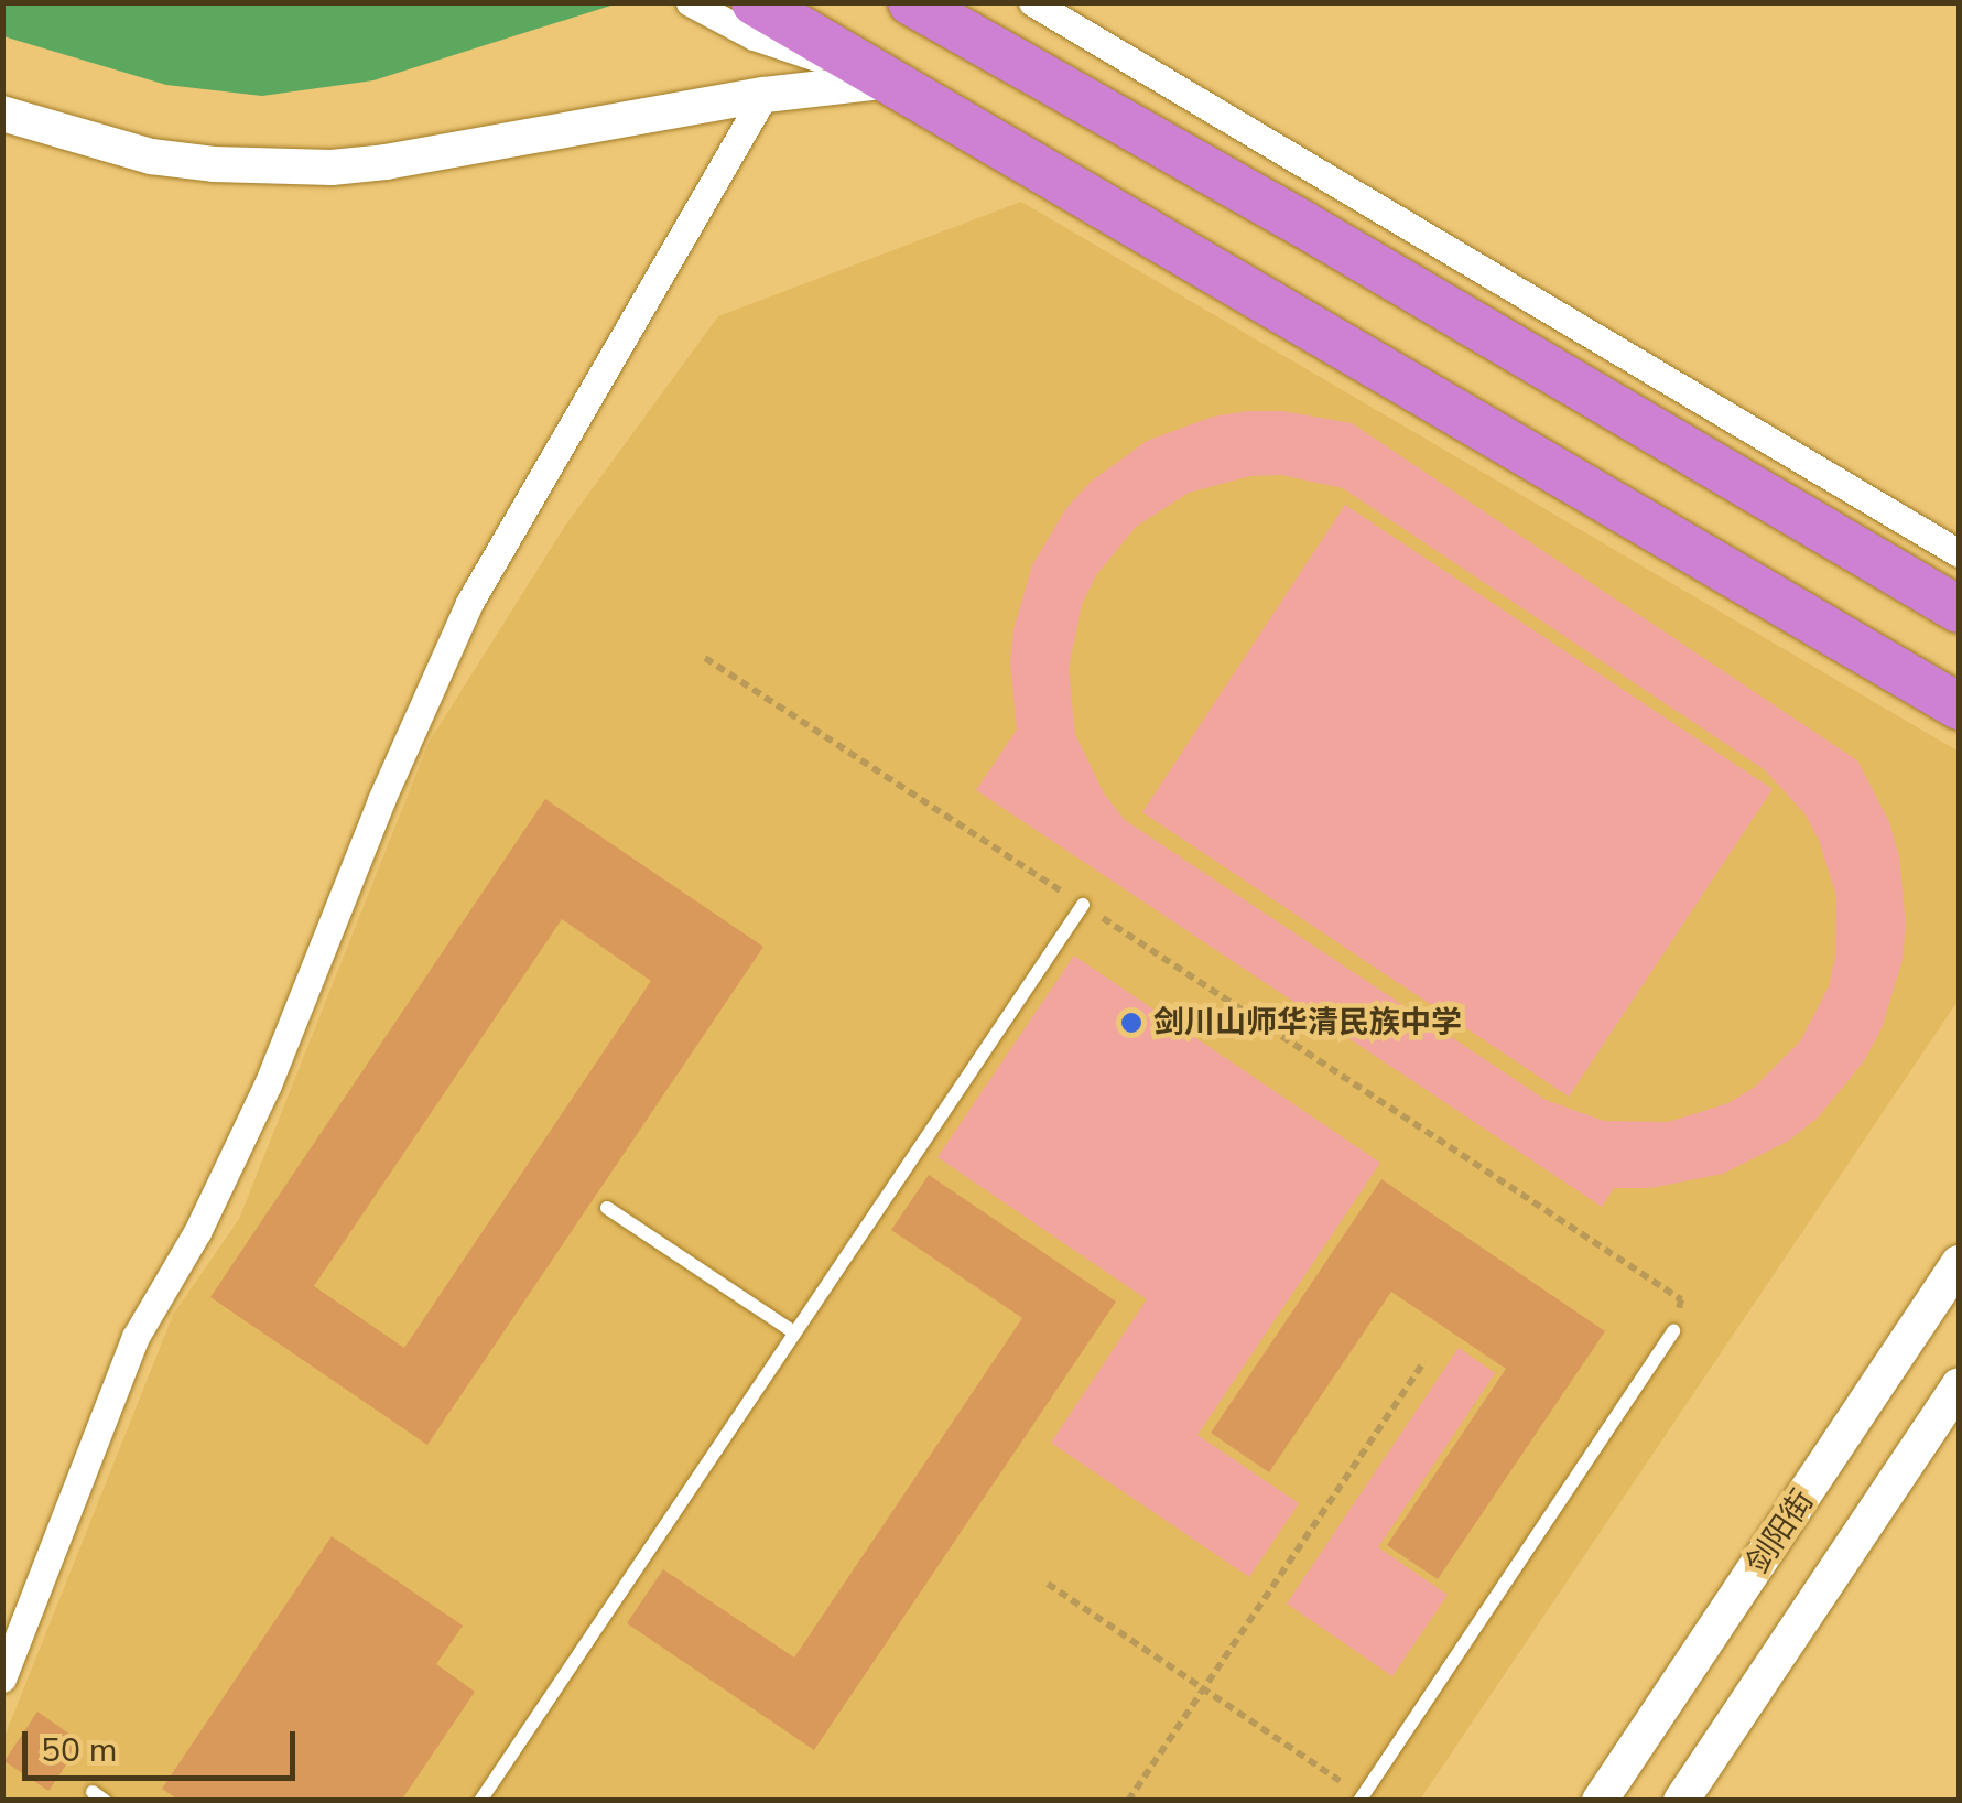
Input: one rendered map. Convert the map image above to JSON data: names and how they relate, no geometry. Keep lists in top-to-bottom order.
{
  "streets": {
    "street": ["剑阳街"]
  },
  "places": ["剑川山师华清民族中学"],
  "scale_bar": "50 m"
}
